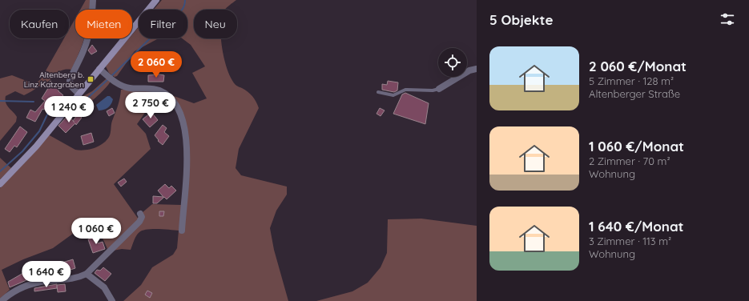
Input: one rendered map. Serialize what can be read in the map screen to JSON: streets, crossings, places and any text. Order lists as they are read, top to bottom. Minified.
{"places":{"transit":["Altenberg b. Linz Katzgraben"]},"page":{"heading":"5 Objekte","chip":["Kaufen","Mieten","Filter","Neu"],"list":[{"name":"2 060 €/Monat","note":"5 Zimmer · 128 m² · Altenberger Straße"},{"name":"1 060 €/Monat","note":"2 Zimmer · 70 m² · Wohnung"},{"name":"1 640 €/Monat","note":"3 Zimmer · 113 m² · Wohnung"}],"price":["2 060 €","2 750 €","1 240 €","1 060 €","1 640 €"]}}
